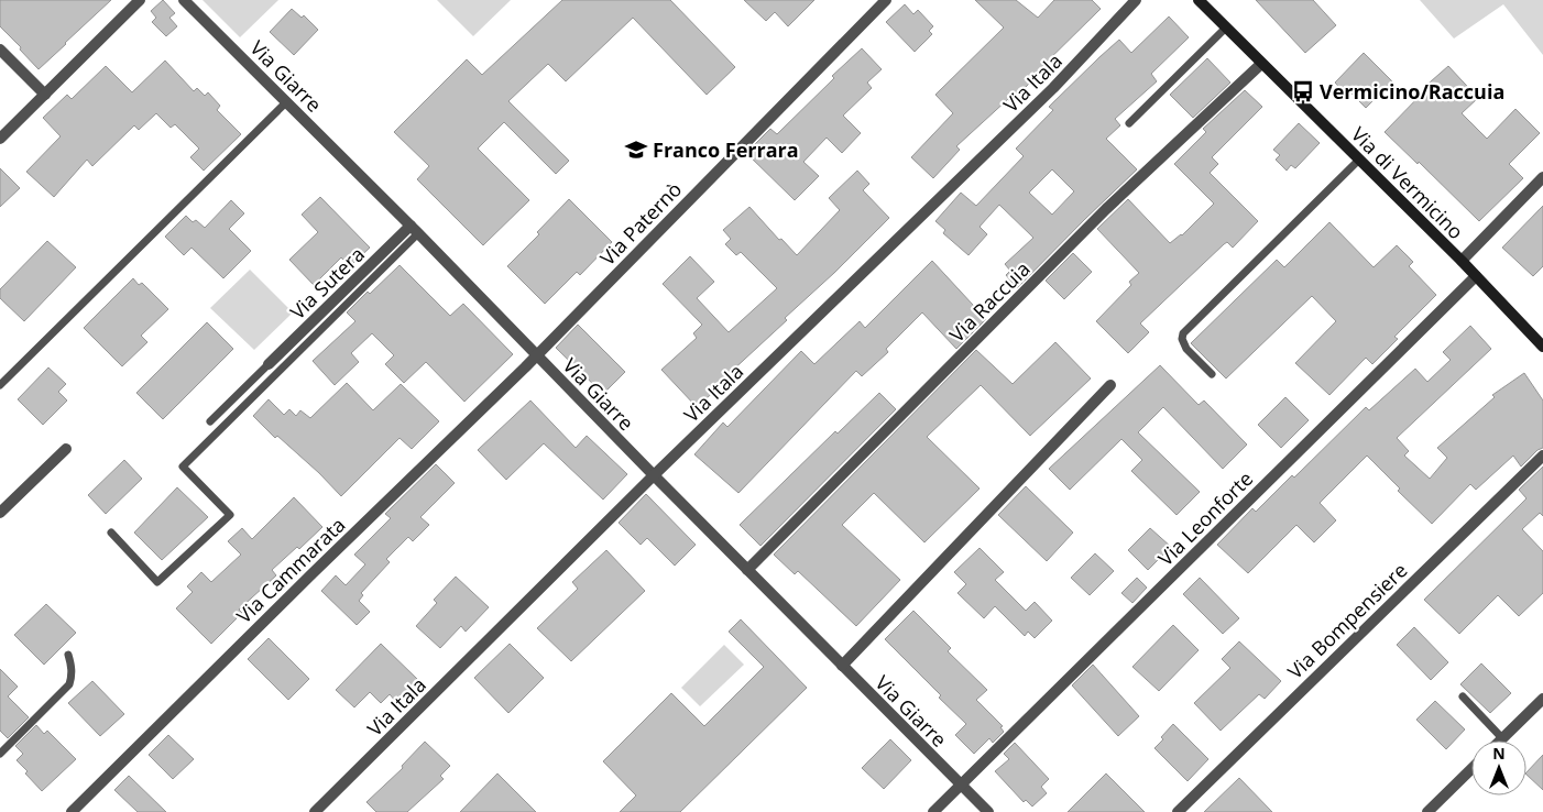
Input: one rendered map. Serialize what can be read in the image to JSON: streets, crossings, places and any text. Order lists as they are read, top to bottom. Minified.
{"streets":{"main road":["Via di Vermicino"],"street":["Via Giarre","Via Itala","Via Paternò","Via Sutera","Via Raccuia","Via Leonforte","Via Cammarata","Via Bompensiere"]},"crossings":[["Via Giarre","Via Itala"],["Via Giarre","Via Paternò"],["Via Giarre","Via Sutera"],["Via Giarre","Via Raccuia"],["Via Giarre","Via Leonforte"],["Via Giarre","Via Cammarata"],["Via di Vermicino","Via Raccuia"],["Via di Vermicino","Via Leonforte"],["Via Paternò","Via Cammarata"]],"places":{"bus stop":["Vermicino/Raccuia"],"school or university":["Franco Ferrara"]},"north":"top"}
